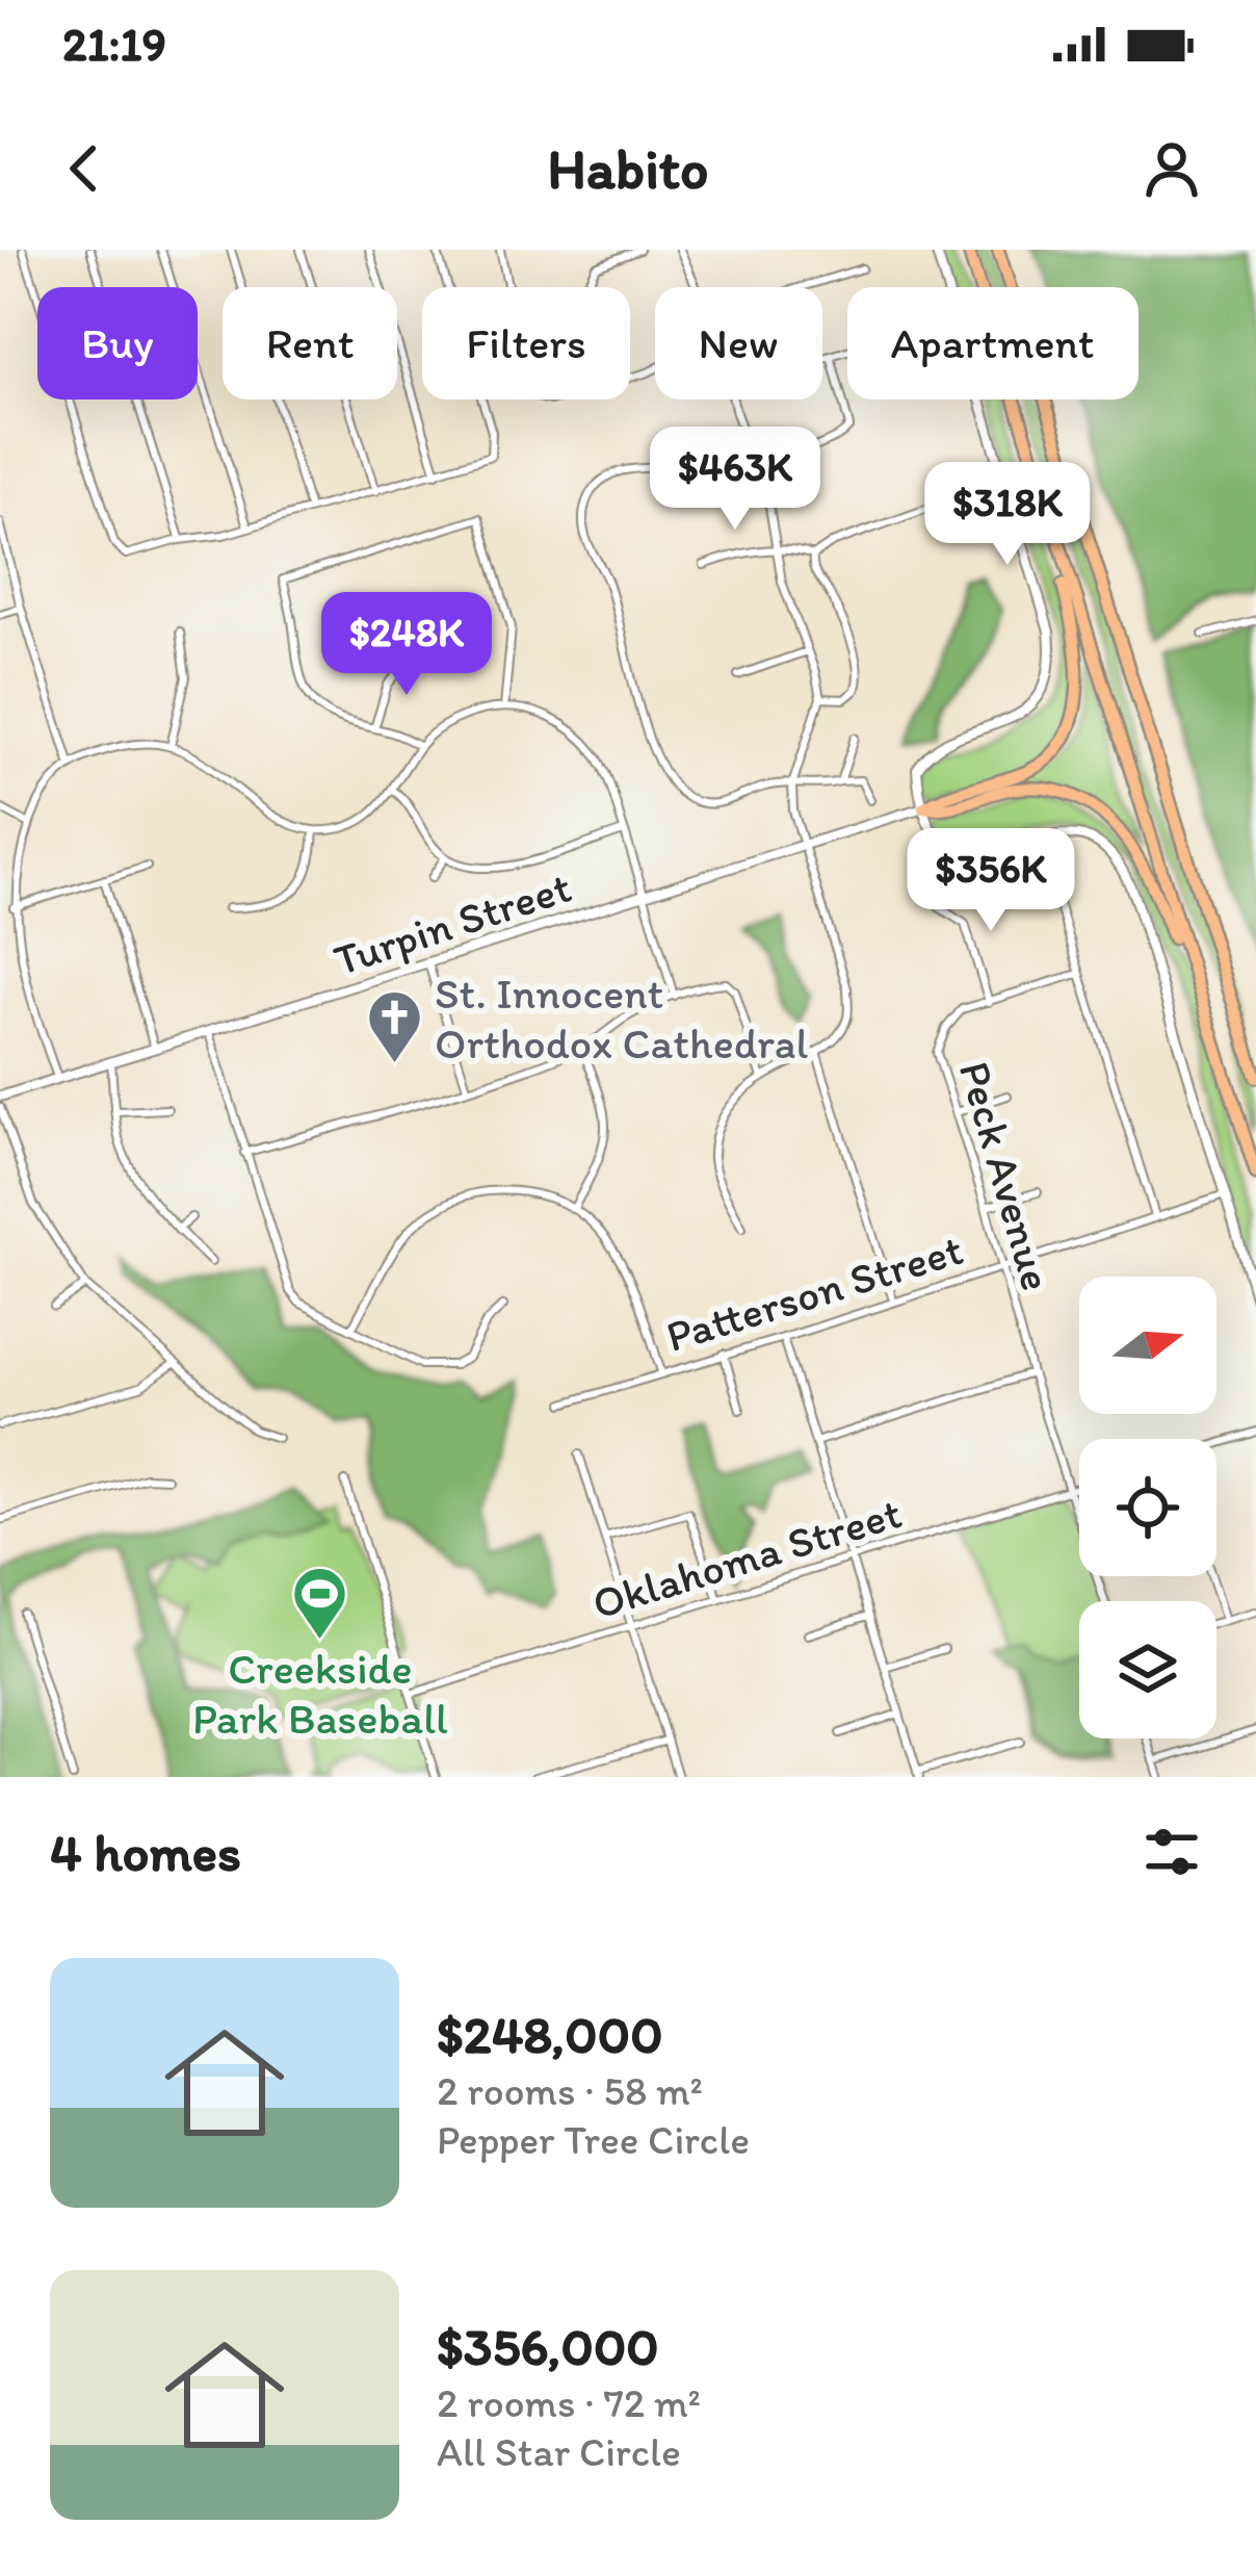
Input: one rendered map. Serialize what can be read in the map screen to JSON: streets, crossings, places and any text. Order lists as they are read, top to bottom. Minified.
{"streets":{"street":["Turpin Street","Peck Avenue","Patterson Street","Oklahoma Street"]},"crossings":[["Peck Avenue","Patterson Street"],["Peck Avenue","Oklahoma Street"]],"places":{"church":["St. Innocent Orthodox Cathedral"],"sports":["Creekside Park Baseball"]},"north":"right","page":{"status":"21:19","header":"Habito","chip":["Buy","Rent","Filters","New","Apartment"],"price":["$463K","$318K","$248K","$356K"],"heading":"4 homes","list":[{"name":"$248,000","note":"2 rooms · 58 m² · Pepper Tree Circle"},{"name":"$356,000","note":"2 rooms · 72 m² · All Star Circle"}]}}
